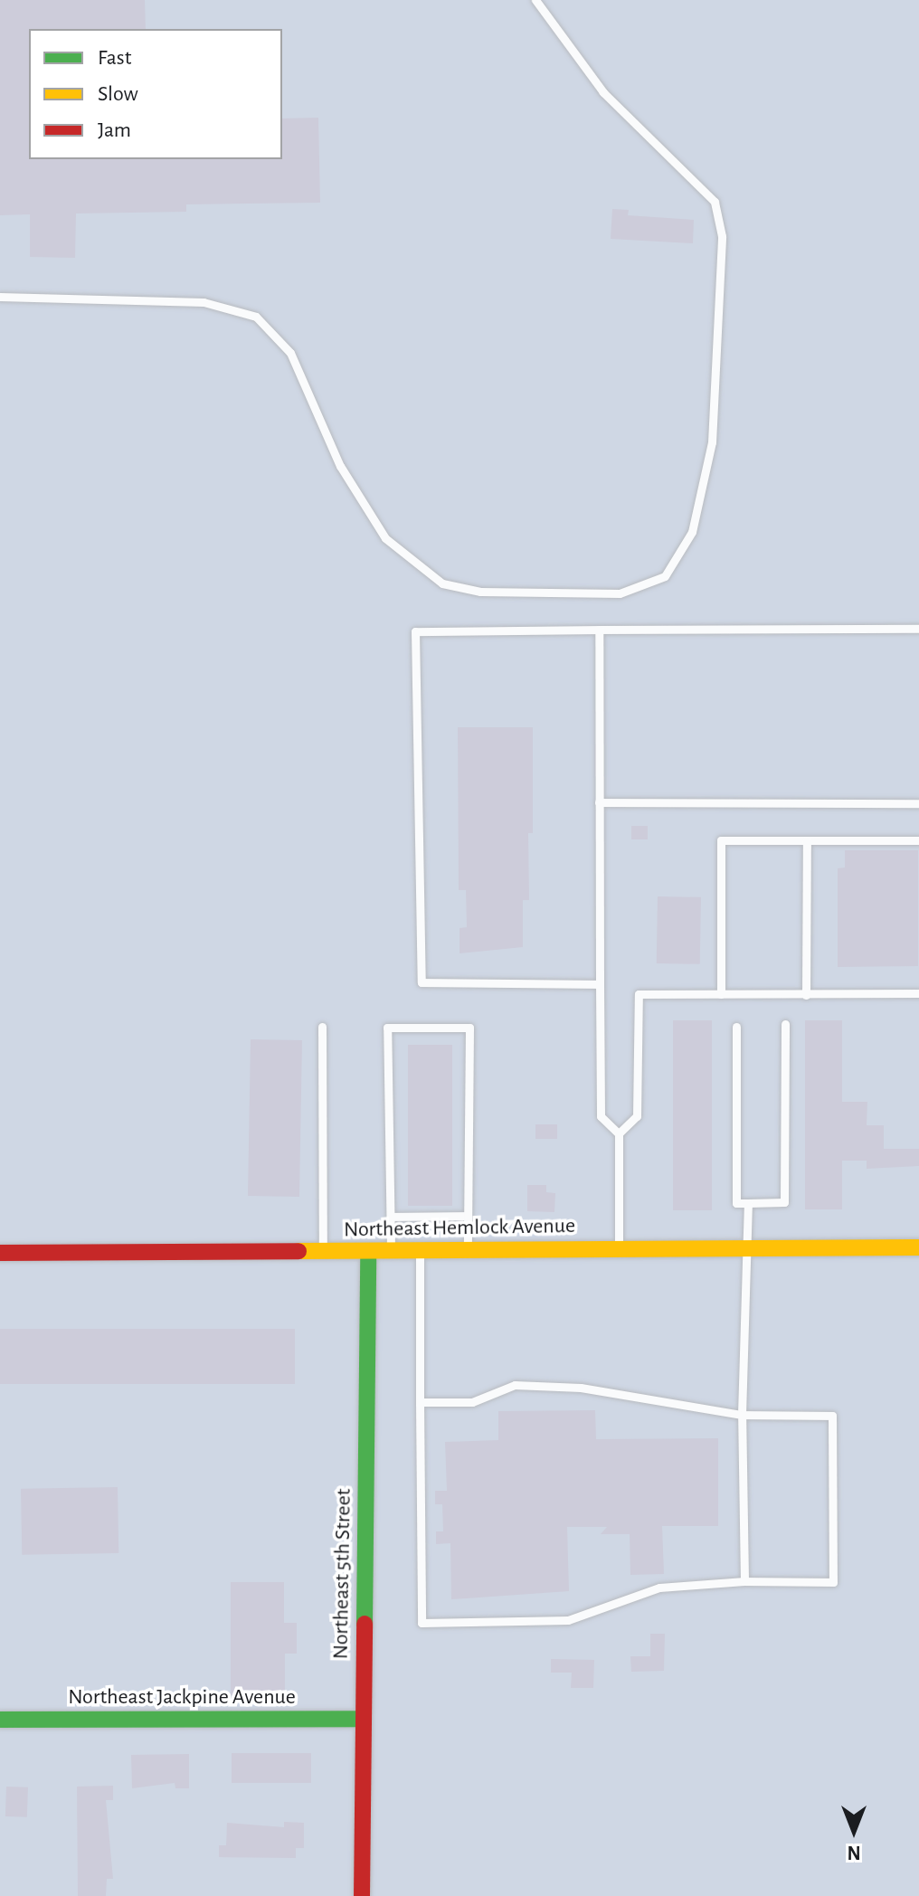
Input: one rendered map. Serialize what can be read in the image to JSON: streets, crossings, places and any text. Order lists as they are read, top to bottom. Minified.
{"streets":{"street":["Northeast Hemlock Avenue","Northeast 5th Street","Northeast Jackpine Avenue"]},"crossings":[["Northeast Hemlock Avenue","Northeast 5th Street"],["Northeast 5th Street","Northeast Jackpine Avenue"]],"legend":["Fast","Slow","Jam"],"north":"bottom"}
